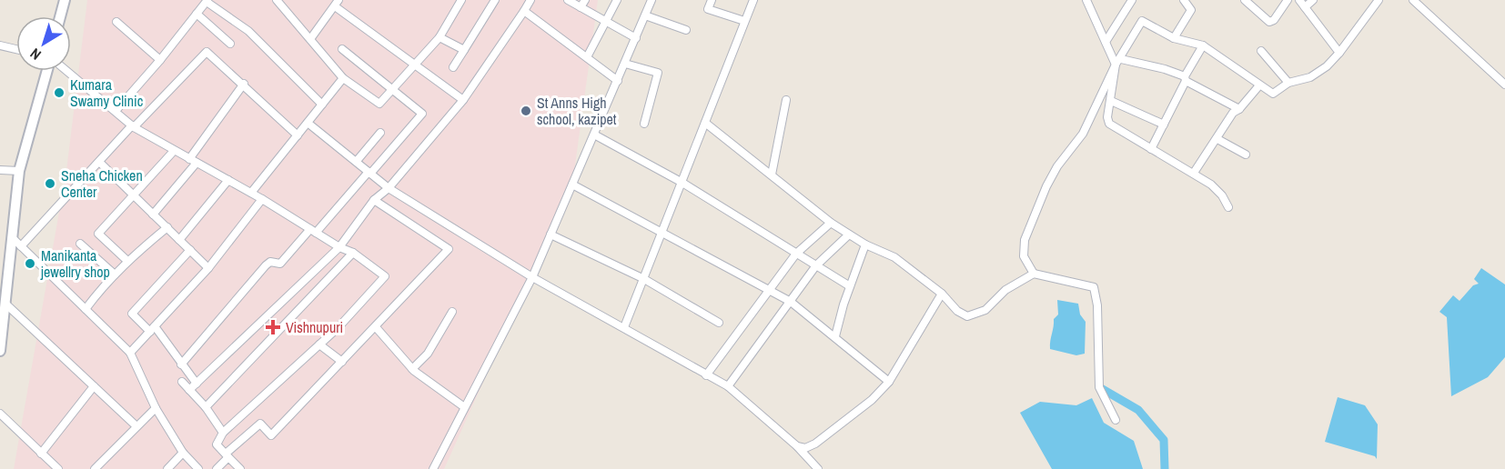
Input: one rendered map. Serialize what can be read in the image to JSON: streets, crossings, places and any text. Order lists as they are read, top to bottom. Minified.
{"places":{"other":["Kumara Swamy Clinic","St Anns High school, kazipet","Sneha Chicken Center","Manikanta jewellry shop"],"health":["Vishnupuri"]},"north":"bottom left"}
